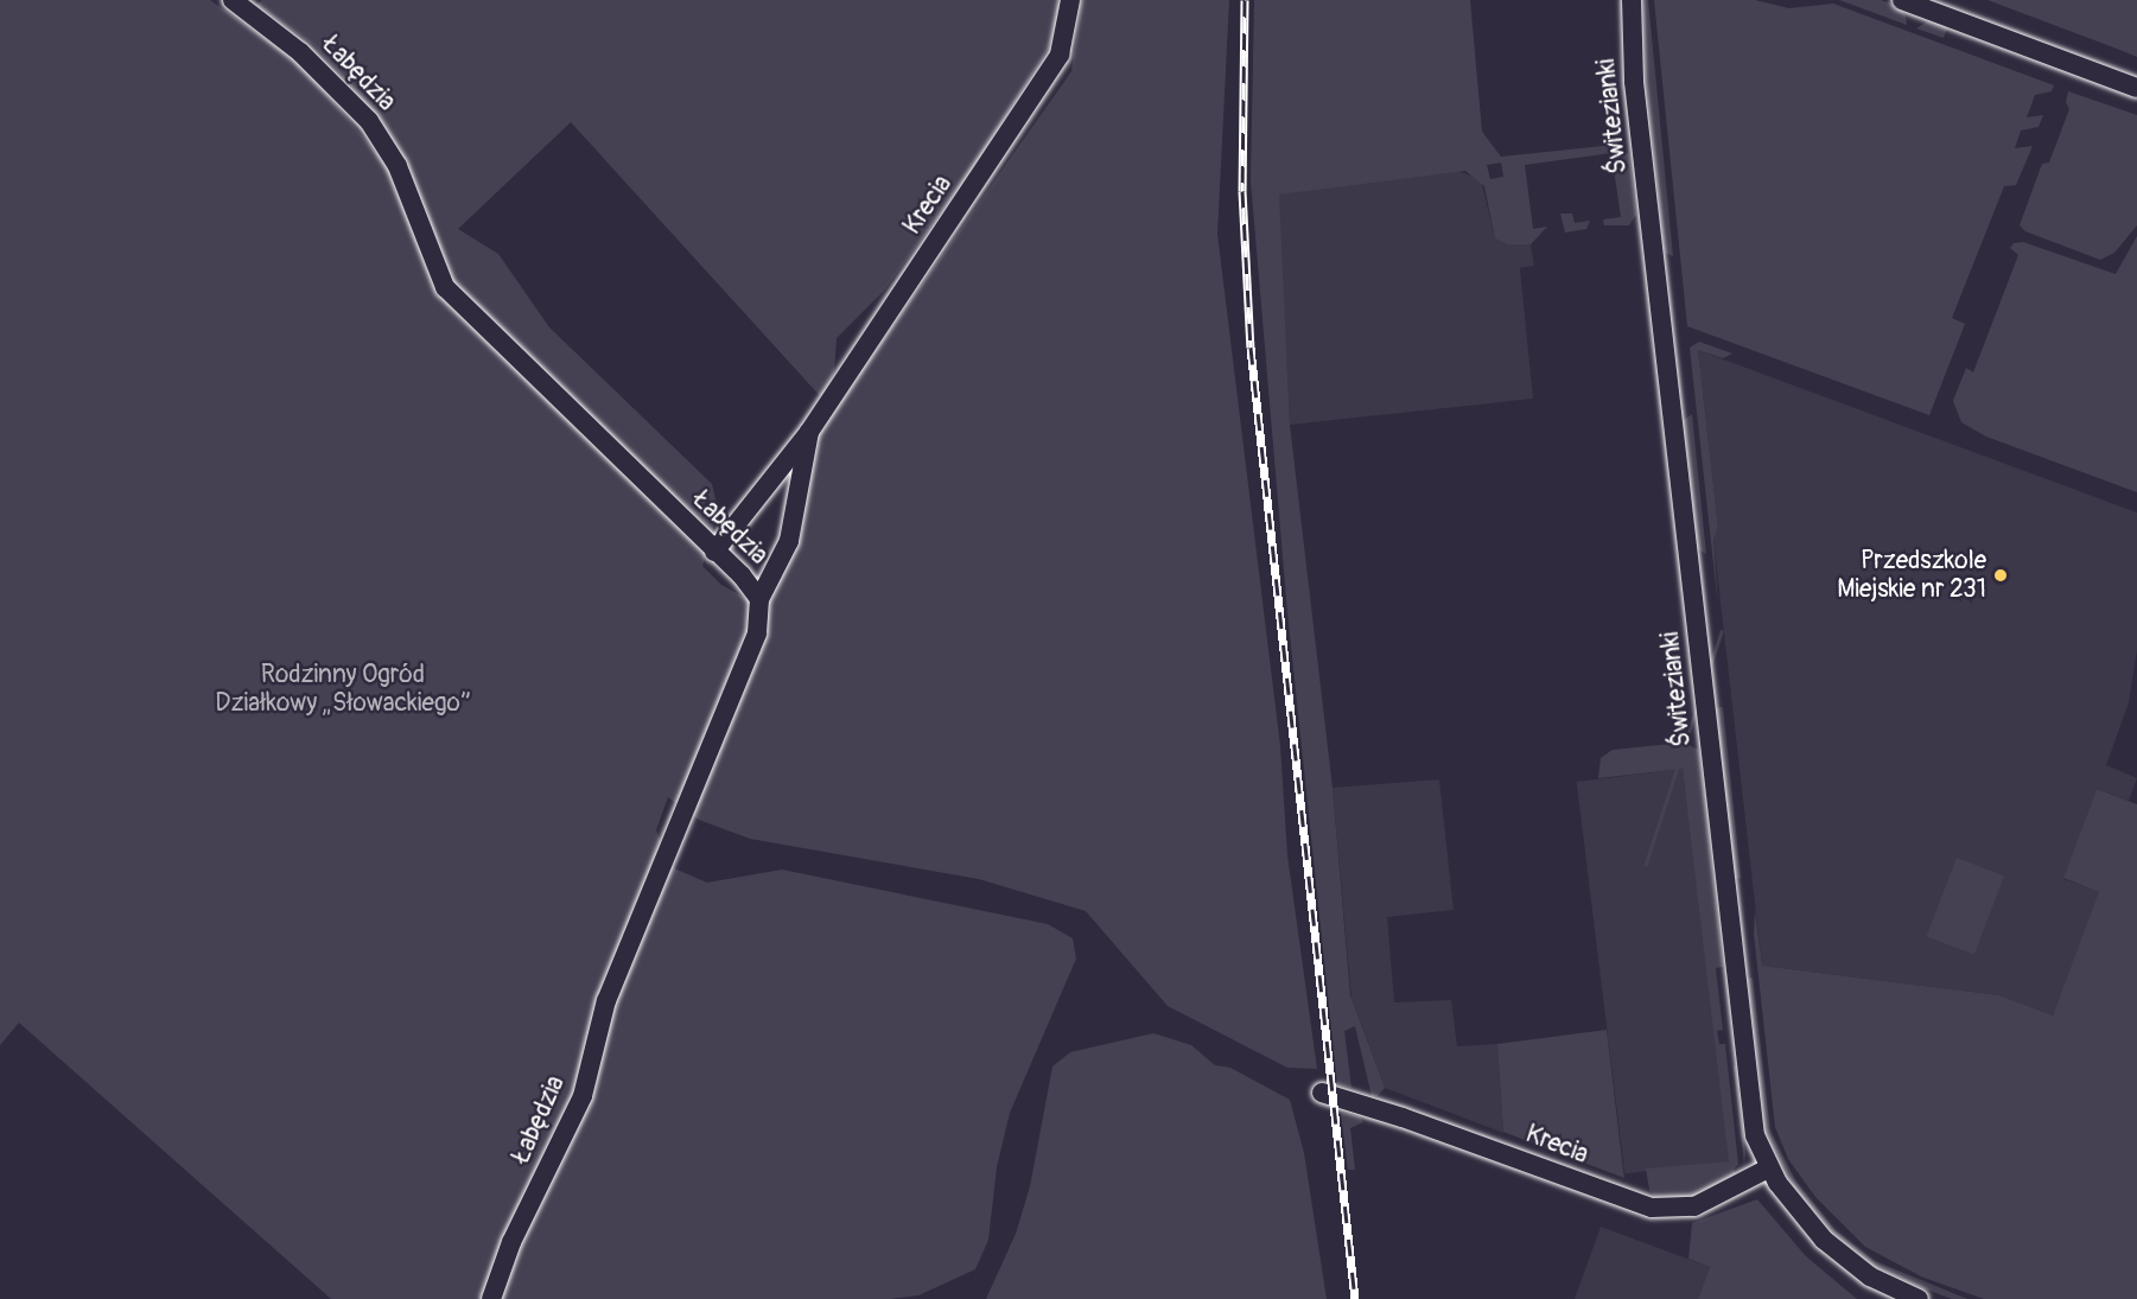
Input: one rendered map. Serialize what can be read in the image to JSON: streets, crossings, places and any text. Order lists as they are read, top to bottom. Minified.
{"streets":{"street":["Łabędzia","Świtezianki","Krecia"]},"crossings":[["Łabędzia","Krecia"],["Świtezianki","Krecia"]],"parks":["Rodzinny Ogród Działkowy „Słowackiego”"],"places":["Przedszkole Miejskie nr 231"]}
